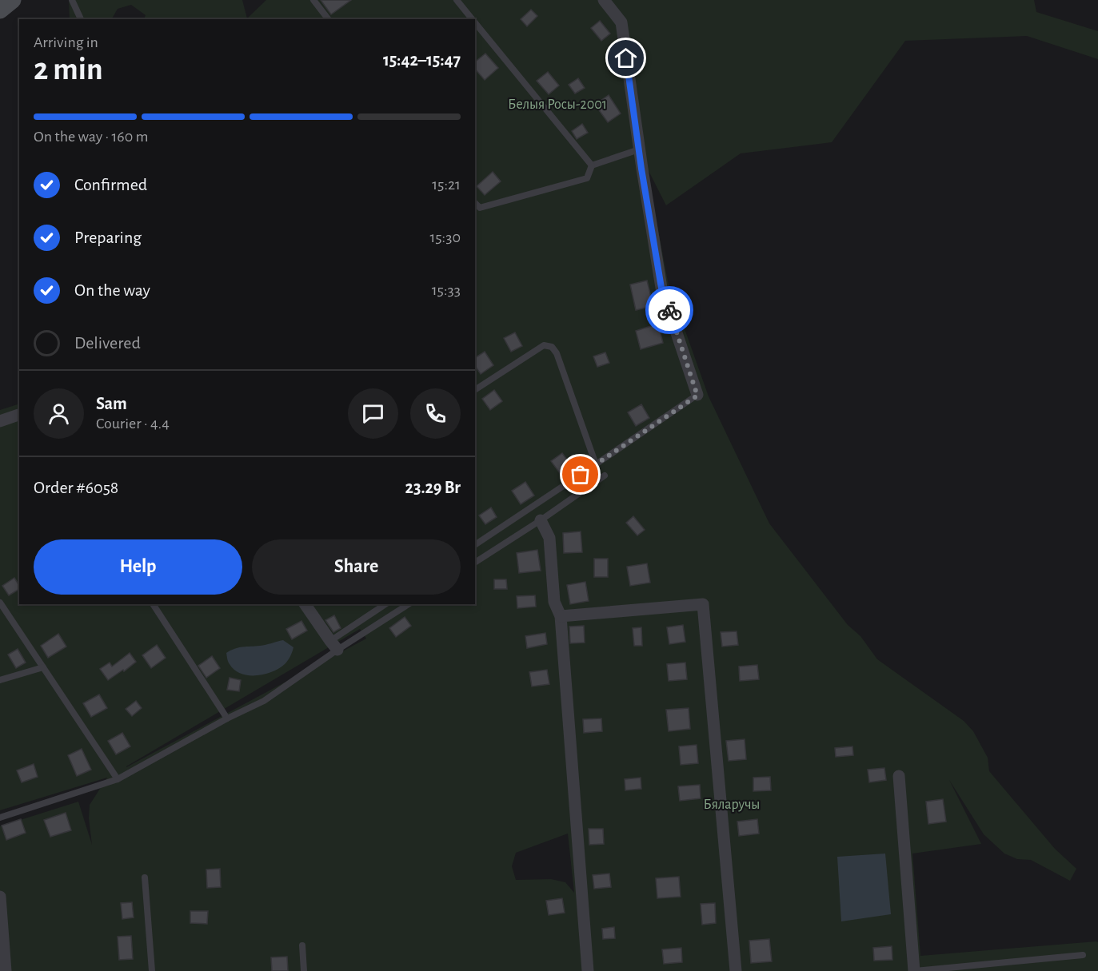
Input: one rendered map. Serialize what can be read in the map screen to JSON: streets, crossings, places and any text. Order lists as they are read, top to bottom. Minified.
{"parks":["Белыя Росы-2001","Бяларучы"],"page":{"heading":["2 min","Arriving in","15:42–15:47"],"panel":["Sam","Courier · 4.4","Order #6058","23.29 Br"],"bar":"On the way · 160 m","list":[["Confirmed","15:21"],["Preparing","15:30"],["On the way","15:33"],"Delivered"],"buttons":["Help","Share"]}}
